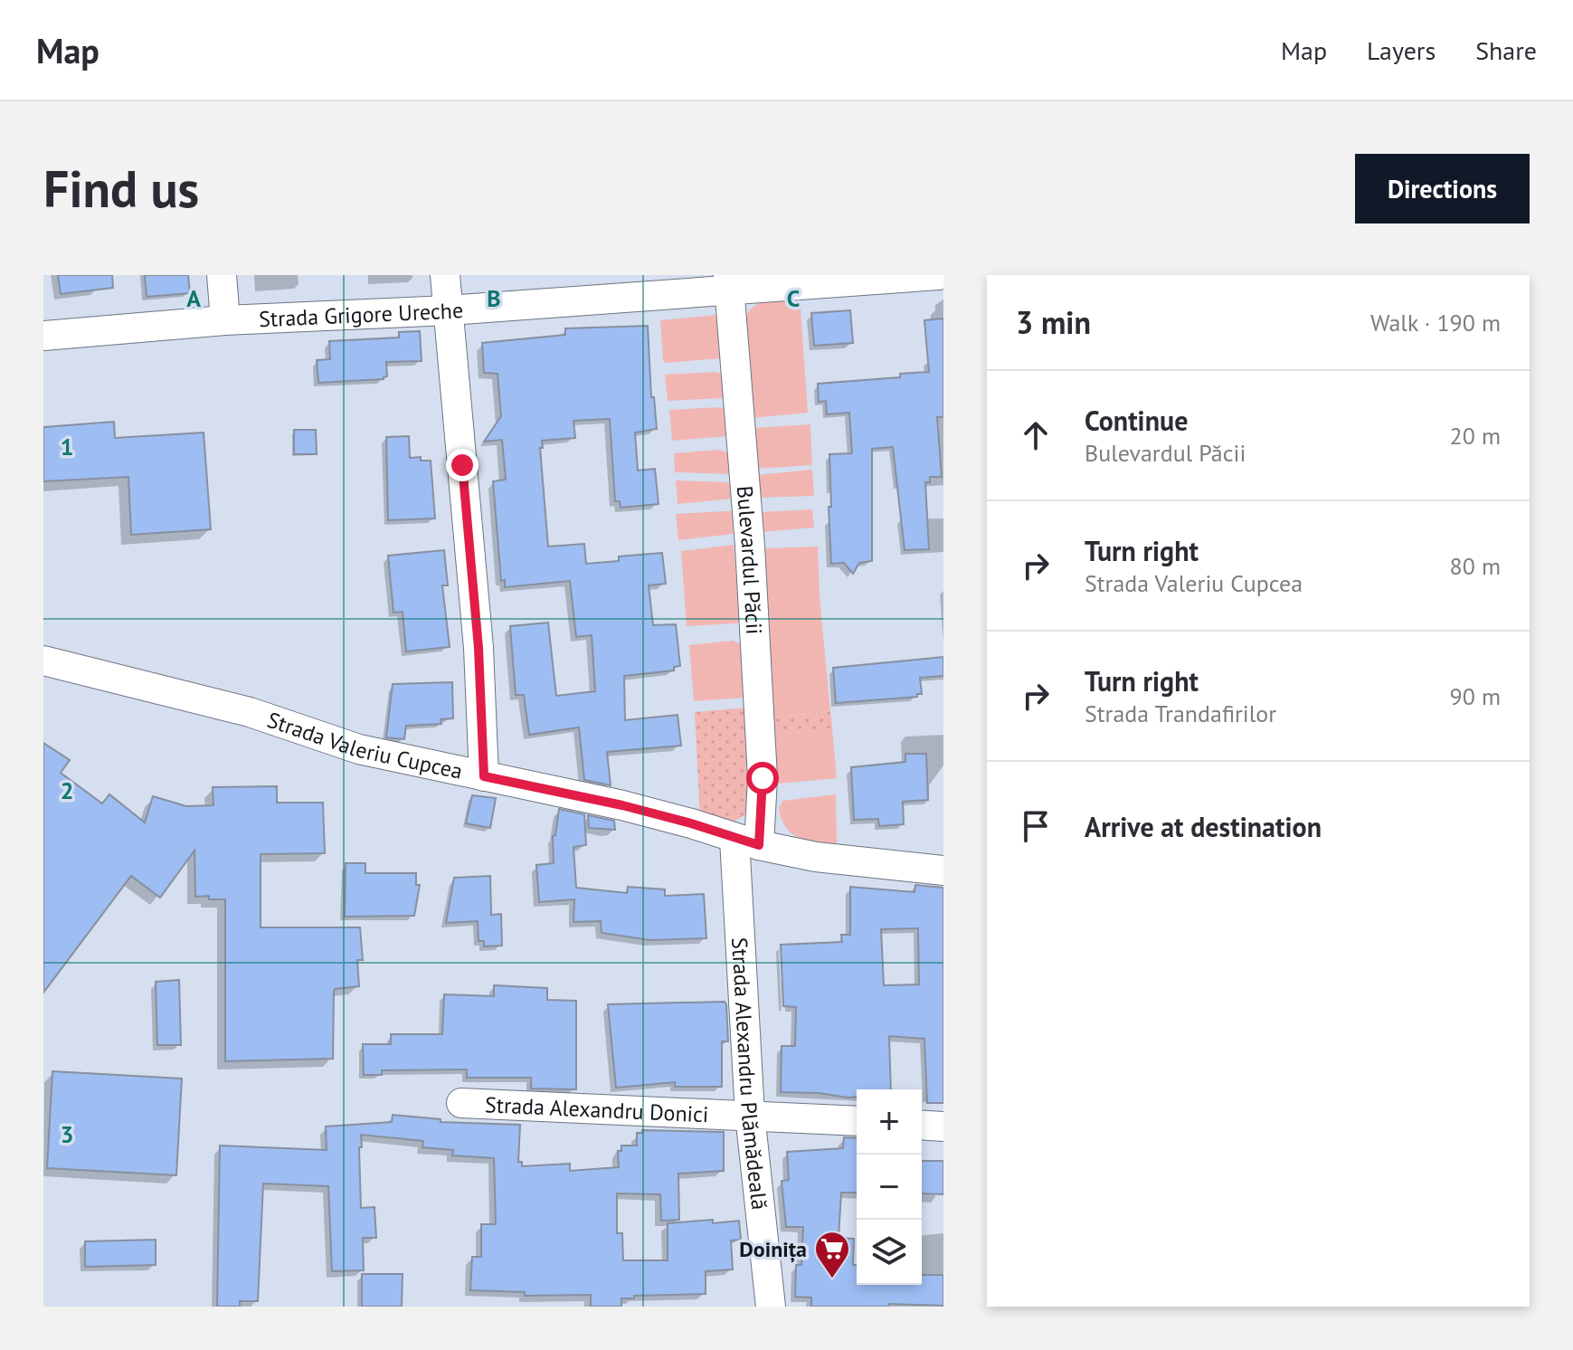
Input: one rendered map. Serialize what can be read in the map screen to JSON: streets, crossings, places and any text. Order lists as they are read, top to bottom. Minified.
{"streets":{"street":["Strada Grigore Ureche","Bulevardul Păcii","Strada Valeriu Cupcea","Strada Alexandru Plămădeală","Strada Alexandru Donici"]},"crossings":[["Strada Grigore Ureche","Bulevardul Păcii"],["Bulevardul Păcii","Strada Valeriu Cupcea"],["Bulevardul Păcii","Strada Alexandru Plămădeală"],["Strada Valeriu Cupcea","Strada Alexandru Plămădeală"],["Strada Alexandru Plămădeală","Strada Alexandru Donici"]],"places":{"supermarket":["Doinița"]},"page":{"header":"Map","nav":["Map","Layers","Share"],"buttons":"Directions","title":"Find us","heading":["3 min","Walk · 190 m"],"list":[["Continue","Bulevardul Păcii","20 m"],["Turn right","Strada Valeriu Cupcea","80 m"],["Turn right","Strada Trandafirilor","90 m"],"Arrive at destination"],"map_buttons":["+","−"]},"grid":{"columns":["A","B","C"],"rows":["1","2","3"]}}
